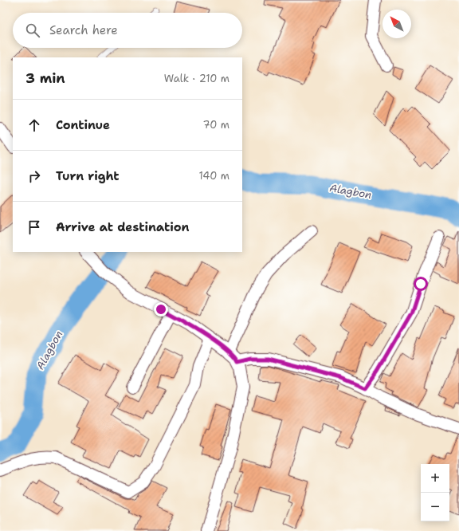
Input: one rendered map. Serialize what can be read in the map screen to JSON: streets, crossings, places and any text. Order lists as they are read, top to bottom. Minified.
{"water":["Alagbon"],"north":"top left","page":{"search":"Search here","heading":["3 min","Walk · 210 m"],"list":[["Continue","70 m"],["Turn right","140 m"],"Arrive at destination"],"map_buttons":["+","−"]}}
